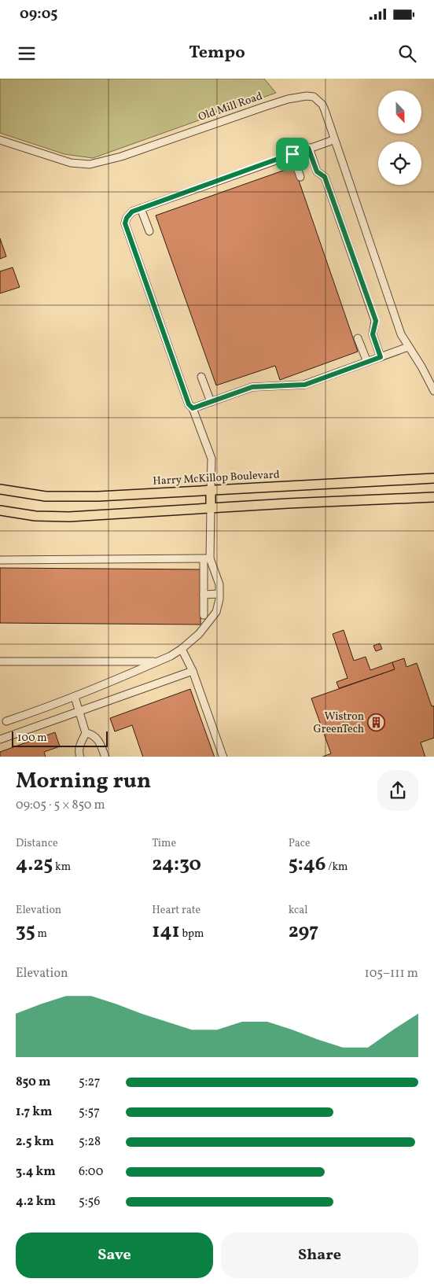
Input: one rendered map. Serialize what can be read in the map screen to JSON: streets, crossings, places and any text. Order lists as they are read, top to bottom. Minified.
{"streets":{"main road":["Harry McKillop Boulevard"],"street":["Old Mill Road"]},"places":{"building":["Wistron GreenTech"]},"scale_bar":"100 m","north":"bottom","page":{"status":"09:05","header":"Tempo","scale":"100 m","heading":["Morning run","09:05 · 5 × 850 m"],"stats":[["Distance","4.25 km"],["Time","24:30"],["Pace","5:46 /km"],["Elevation","35 m"],["Heart rate","141 bpm"],["kcal","297"]],"chart":["Elevation","105–111 m"],"list":[{"name":"850 m","note":"5:27"},{"name":"1.7 km","note":"5:57"},{"name":"2.5 km","note":"5:28"},{"name":"3.4 km","note":"6:00"},{"name":"4.2 km","note":"5:56"}],"buttons":["Save","Share"]}}
